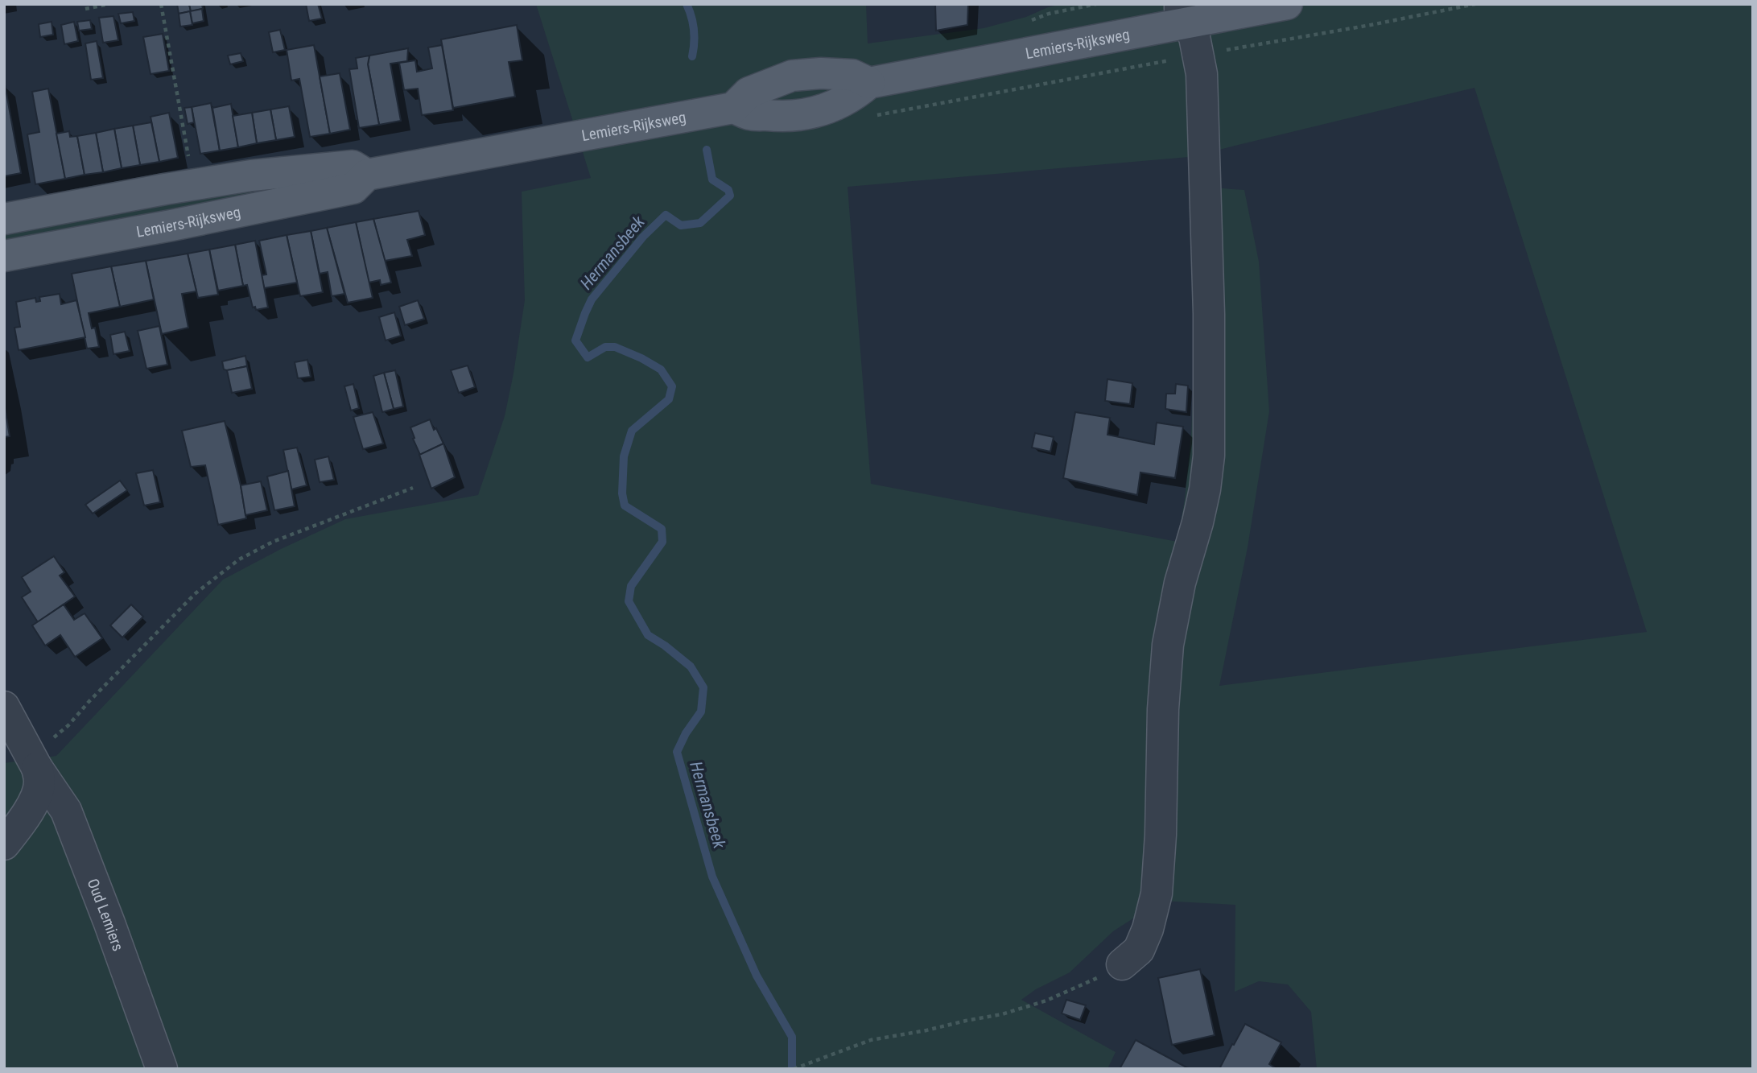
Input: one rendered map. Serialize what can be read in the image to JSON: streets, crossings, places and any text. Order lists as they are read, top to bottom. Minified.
{"streets":{"main road":["Lemiers-Rijksweg"],"street":["Oud Lemiers"]},"water":["Hermansbeek"]}
